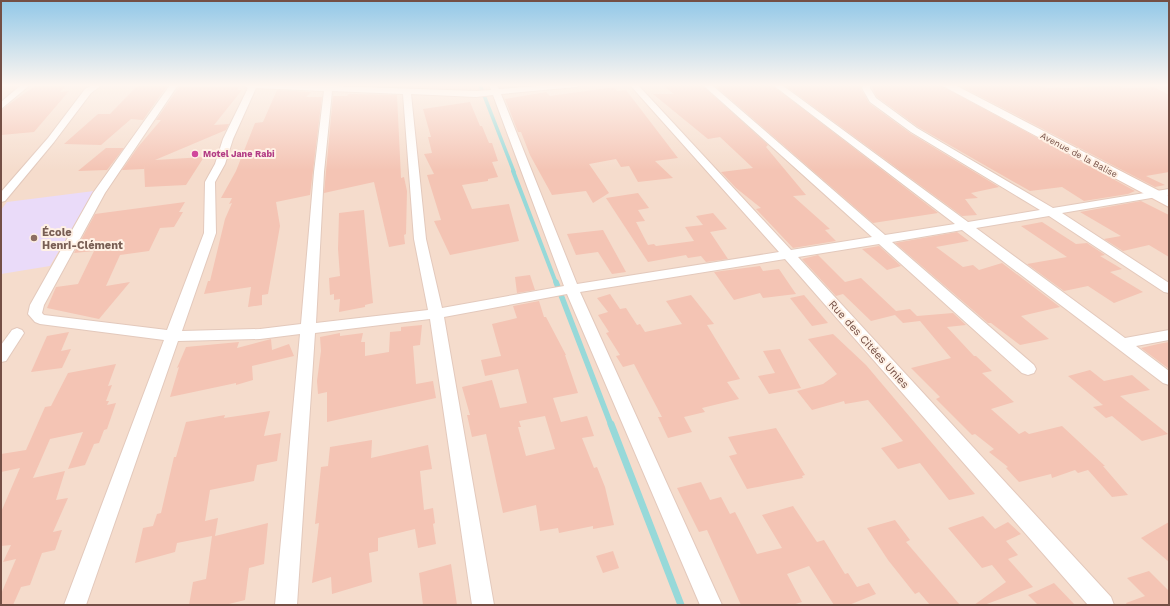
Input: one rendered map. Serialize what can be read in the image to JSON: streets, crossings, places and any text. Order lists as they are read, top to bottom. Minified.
{"streets":{"street":["Avenue de la Balise","Rue des Citées Unies"]},"places":["Motel Jane Rabi","École Henri-Clément"]}
